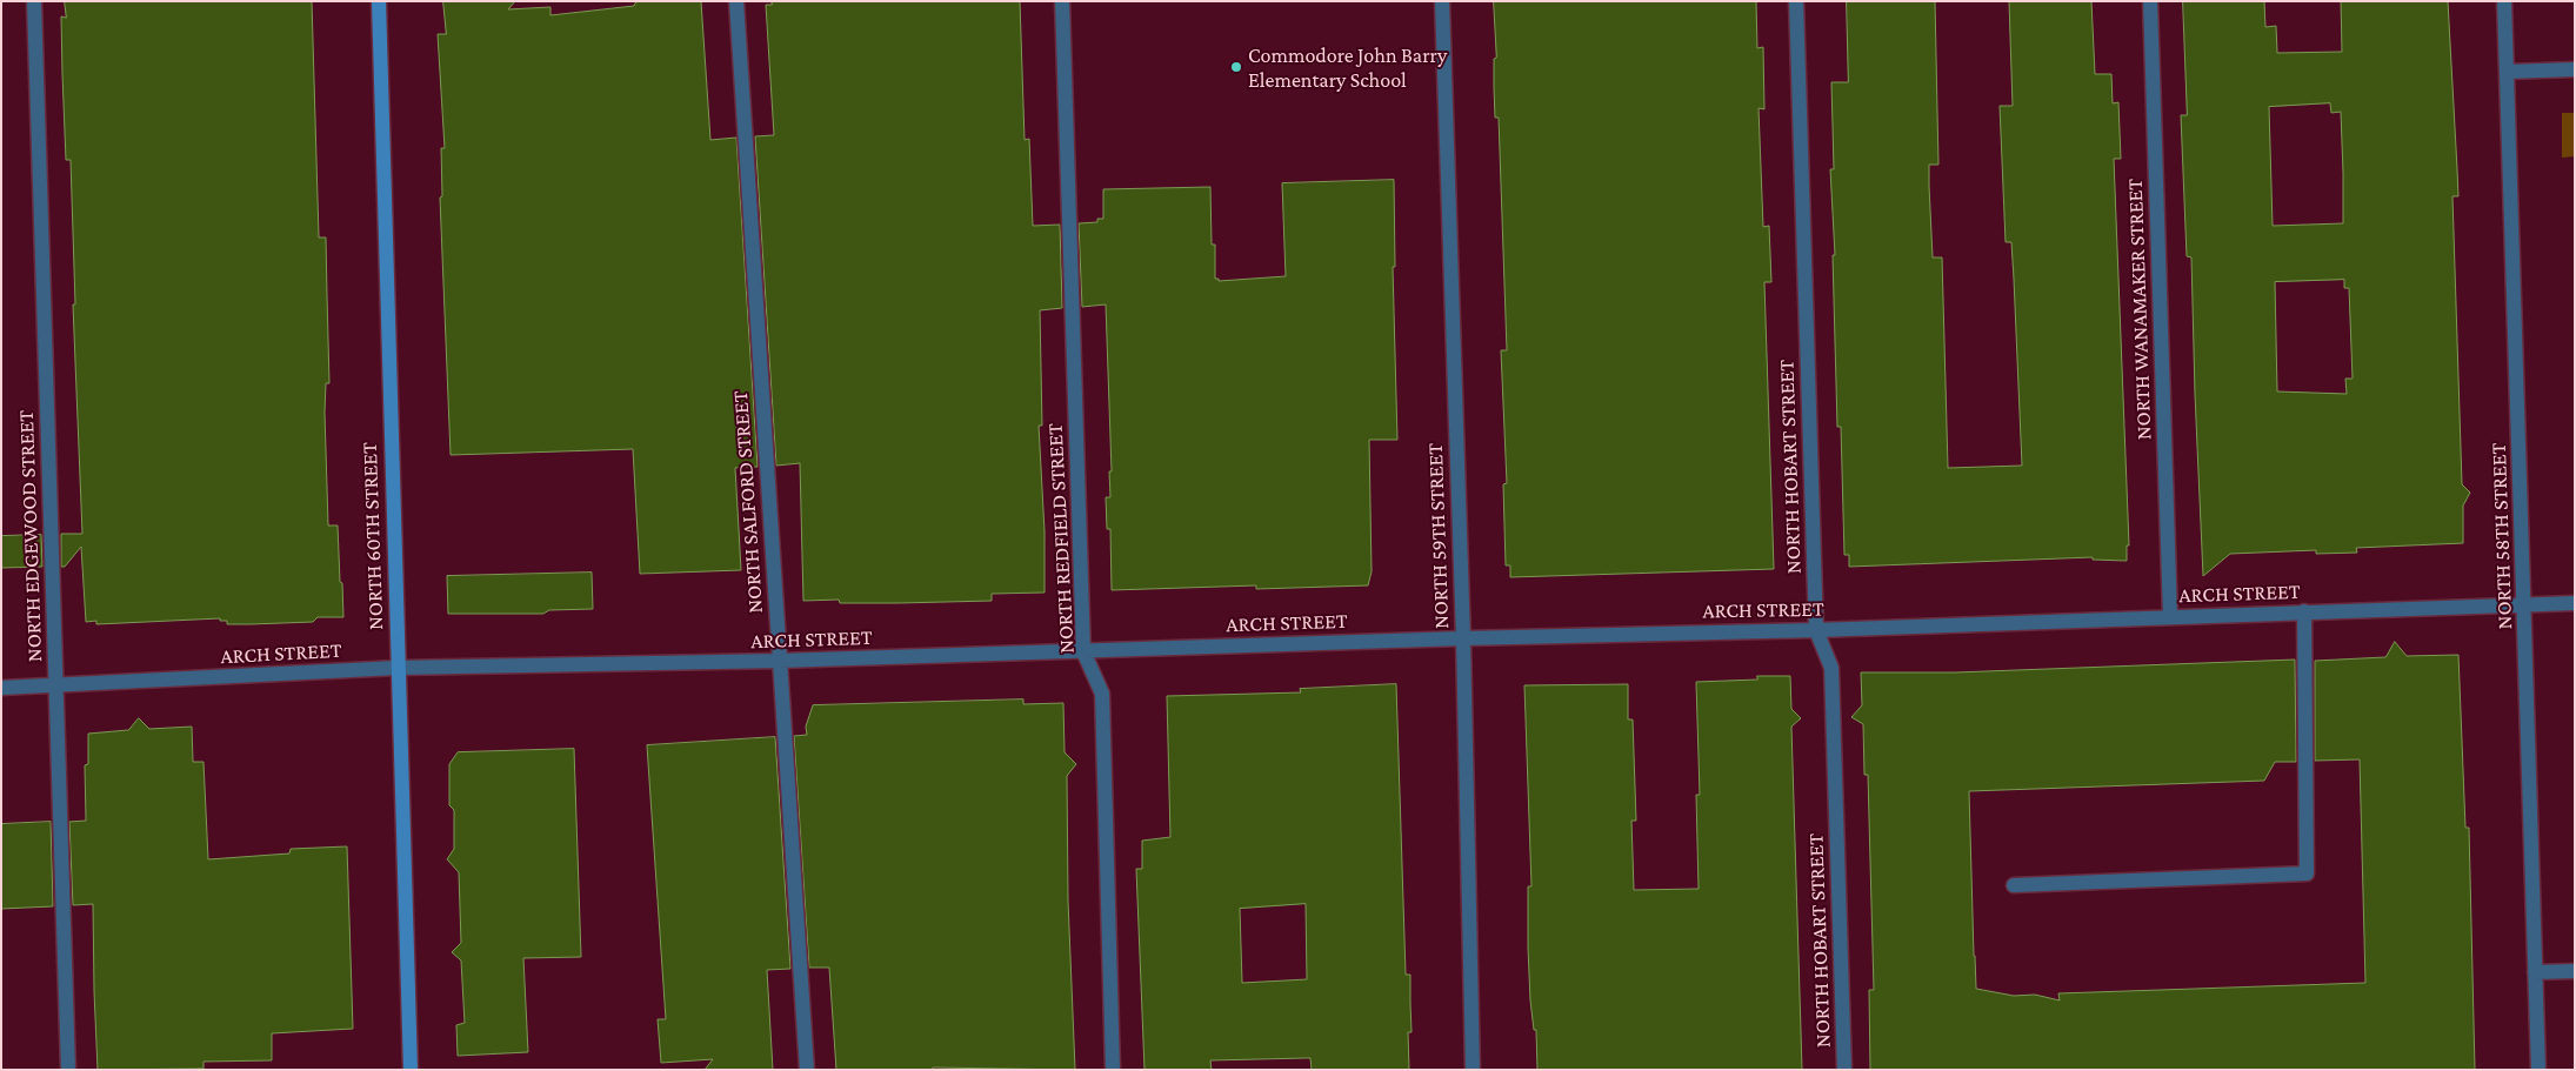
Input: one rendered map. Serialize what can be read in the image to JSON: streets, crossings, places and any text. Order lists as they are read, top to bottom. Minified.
{"streets":{"street":["NORTH WANAMAKER STREET","NORTH HOBART STREET","NORTH SALFORD STREET","NORTH EDGEWOOD STREET","NORTH 60TH STREET","NORTH 59TH STREET","NORTH 58TH STREET","NORTH REDFIELD STREET","ARCH STREET"]},"crossings":[["NORTH WANAMAKER STREET","ARCH STREET"],["NORTH HOBART STREET","ARCH STREET"],["NORTH SALFORD STREET","ARCH STREET"],["NORTH EDGEWOOD STREET","ARCH STREET"],["NORTH 60TH STREET","ARCH STREET"],["NORTH 59TH STREET","ARCH STREET"],["NORTH 58TH STREET","ARCH STREET"],["NORTH REDFIELD STREET","ARCH STREET"]],"places":["Commodore John Barry Elementary School"]}
